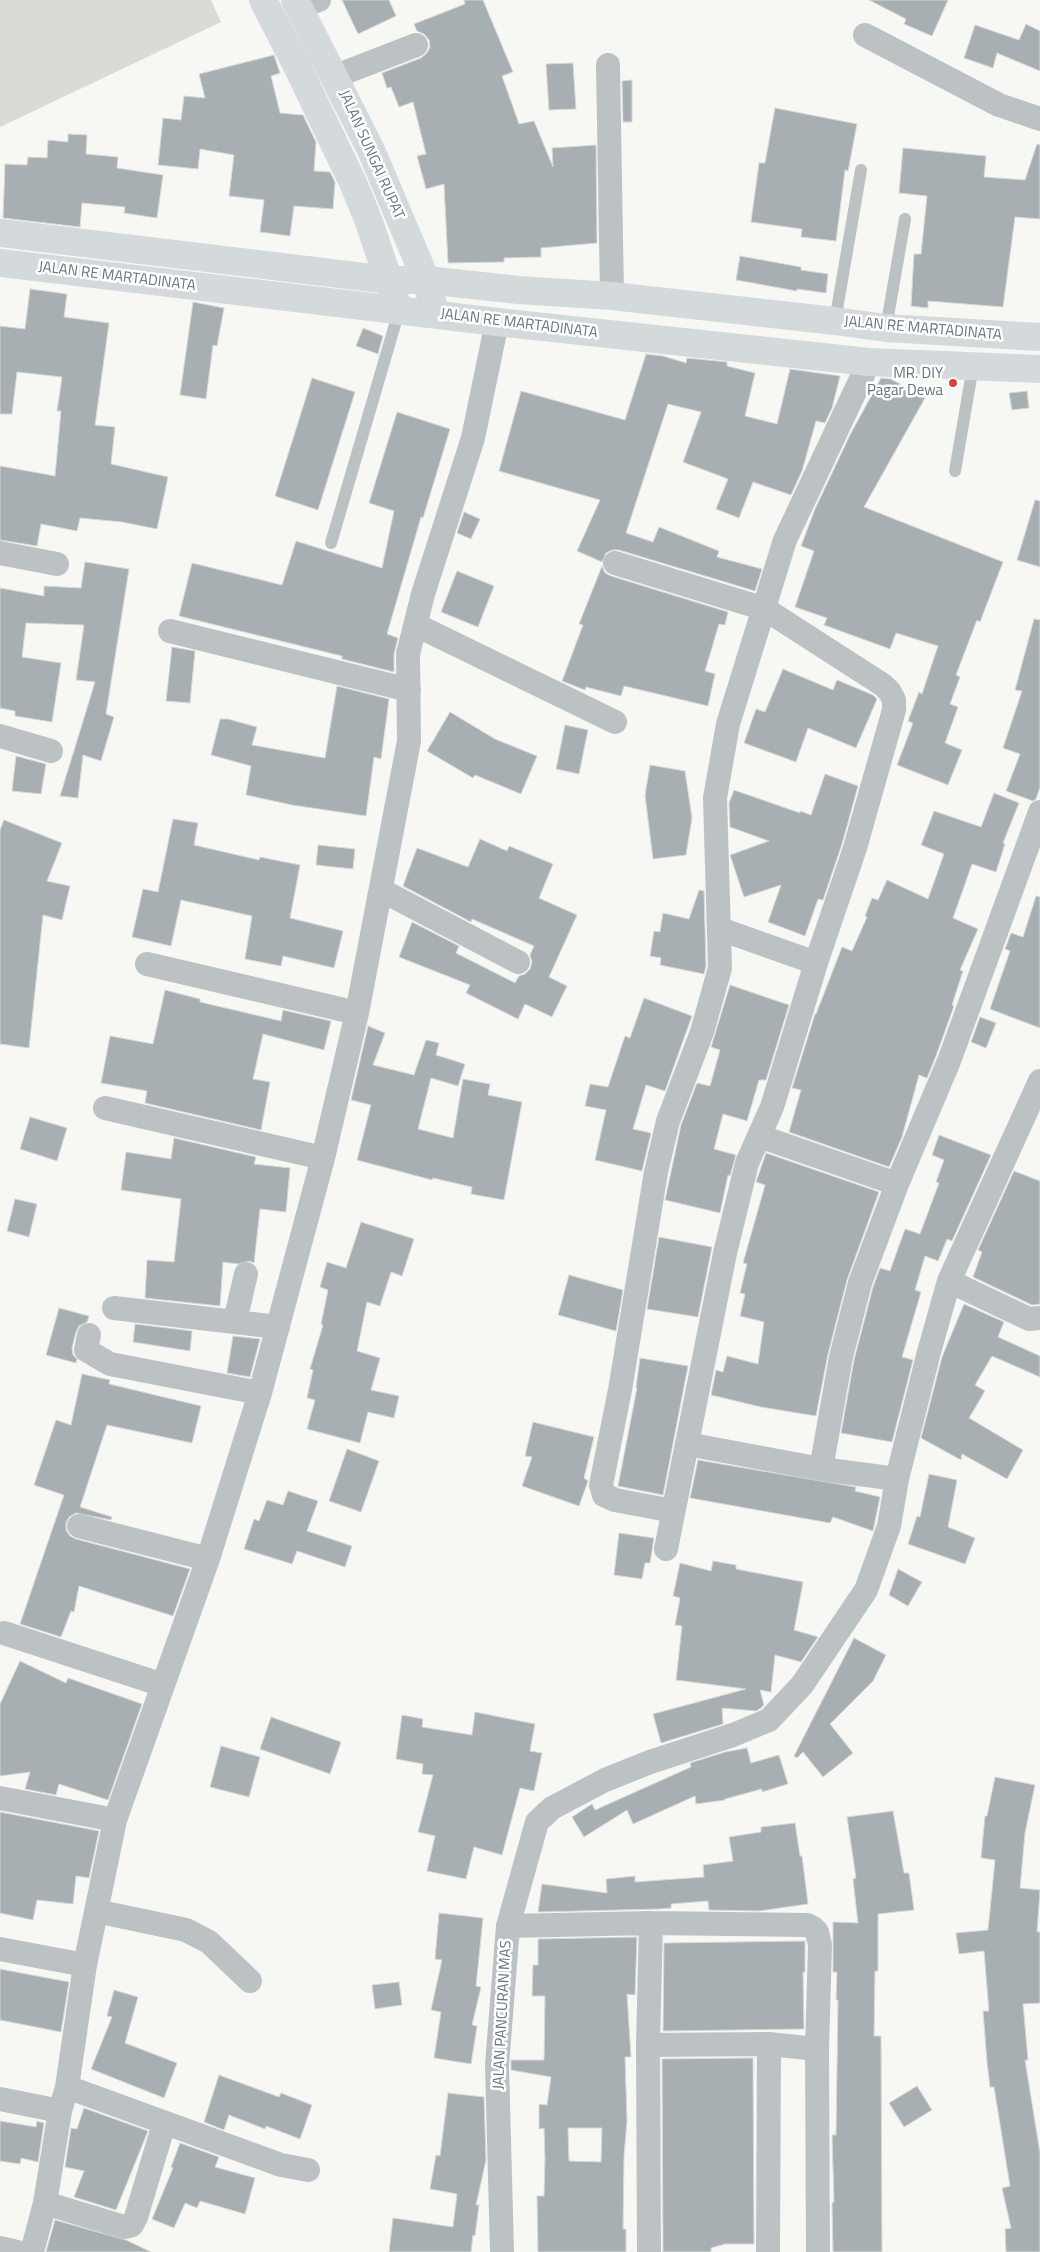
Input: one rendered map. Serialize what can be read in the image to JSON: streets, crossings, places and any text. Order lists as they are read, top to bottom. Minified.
{"streets":{"main road":["JALAN SUNGAI RUPAT","JALAN RE MARTADINATA"],"street":["JALAN PANCURAN MAS"]},"crossings":[["JALAN SUNGAI RUPAT","JALAN RE MARTADINATA"]],"places":["MR. DIY Pagar Dewa"]}
